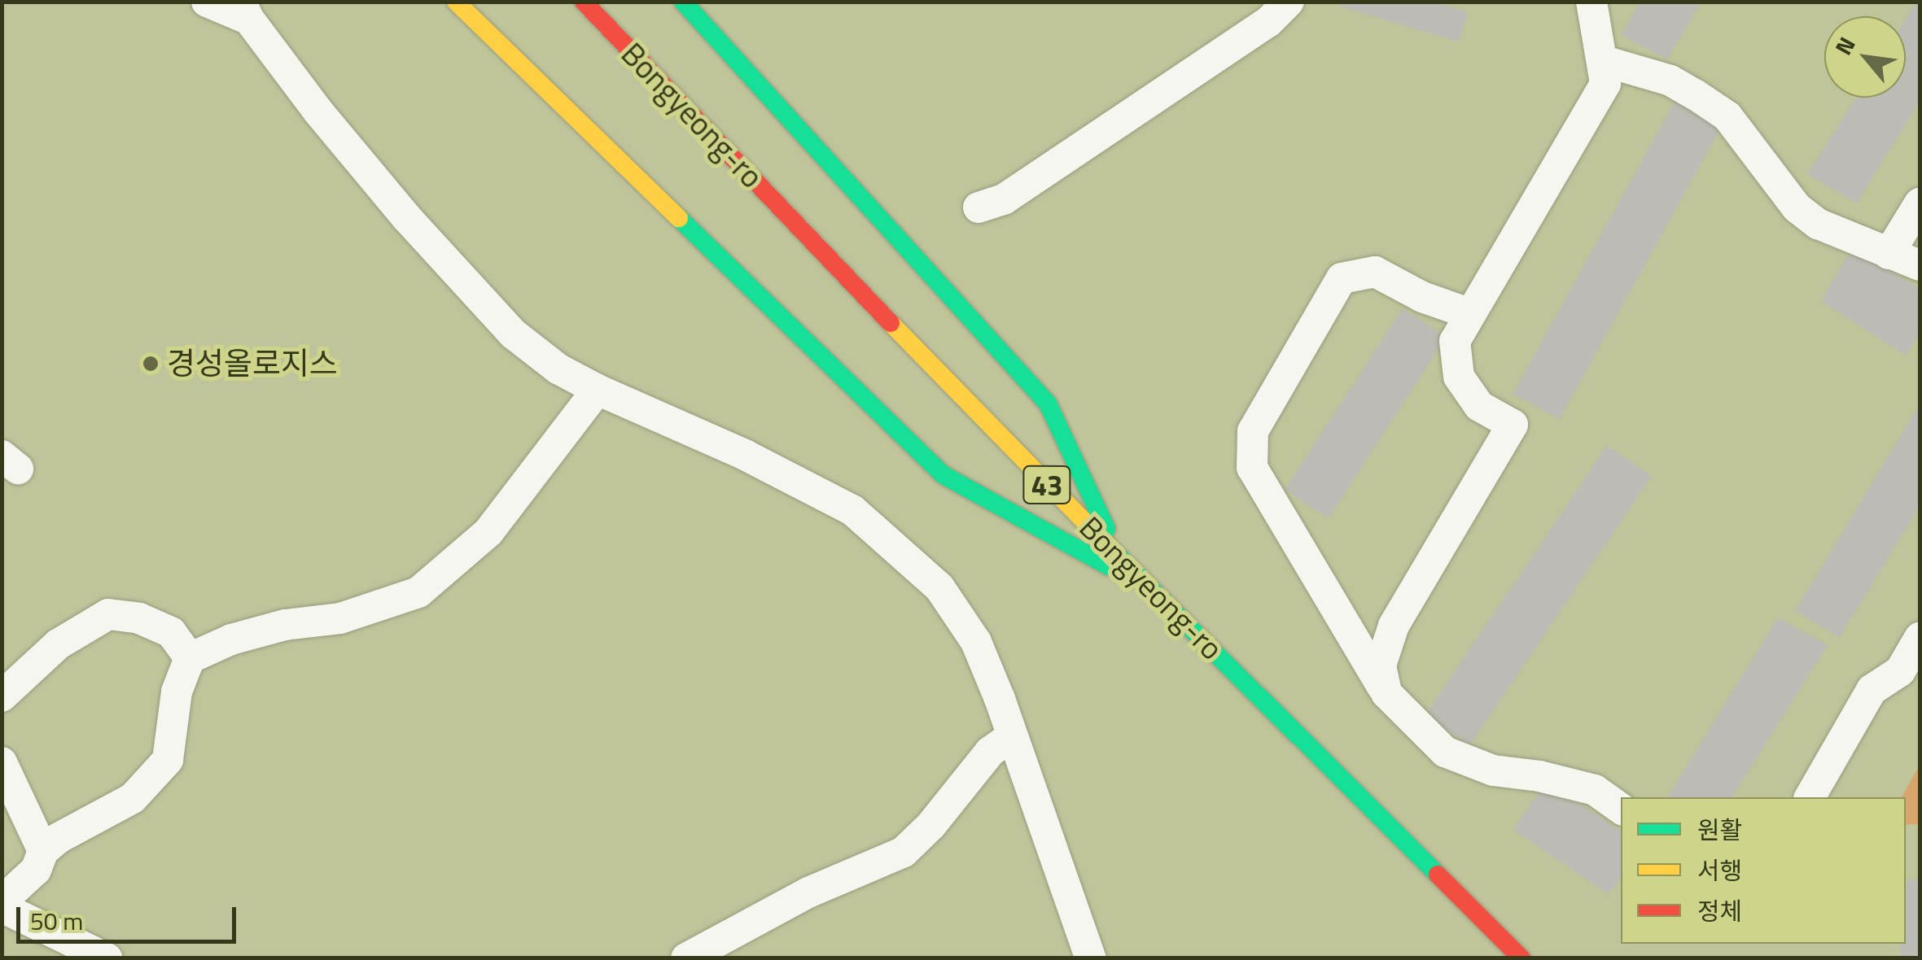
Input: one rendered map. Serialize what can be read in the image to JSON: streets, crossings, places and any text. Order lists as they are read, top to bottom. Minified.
{"streets":{"highway":["Bongyeong-ro","43"]},"places":["경성올로지스"],"legend":["원활","서행","정체"],"scale_bar":"50 m","north":"top left"}
